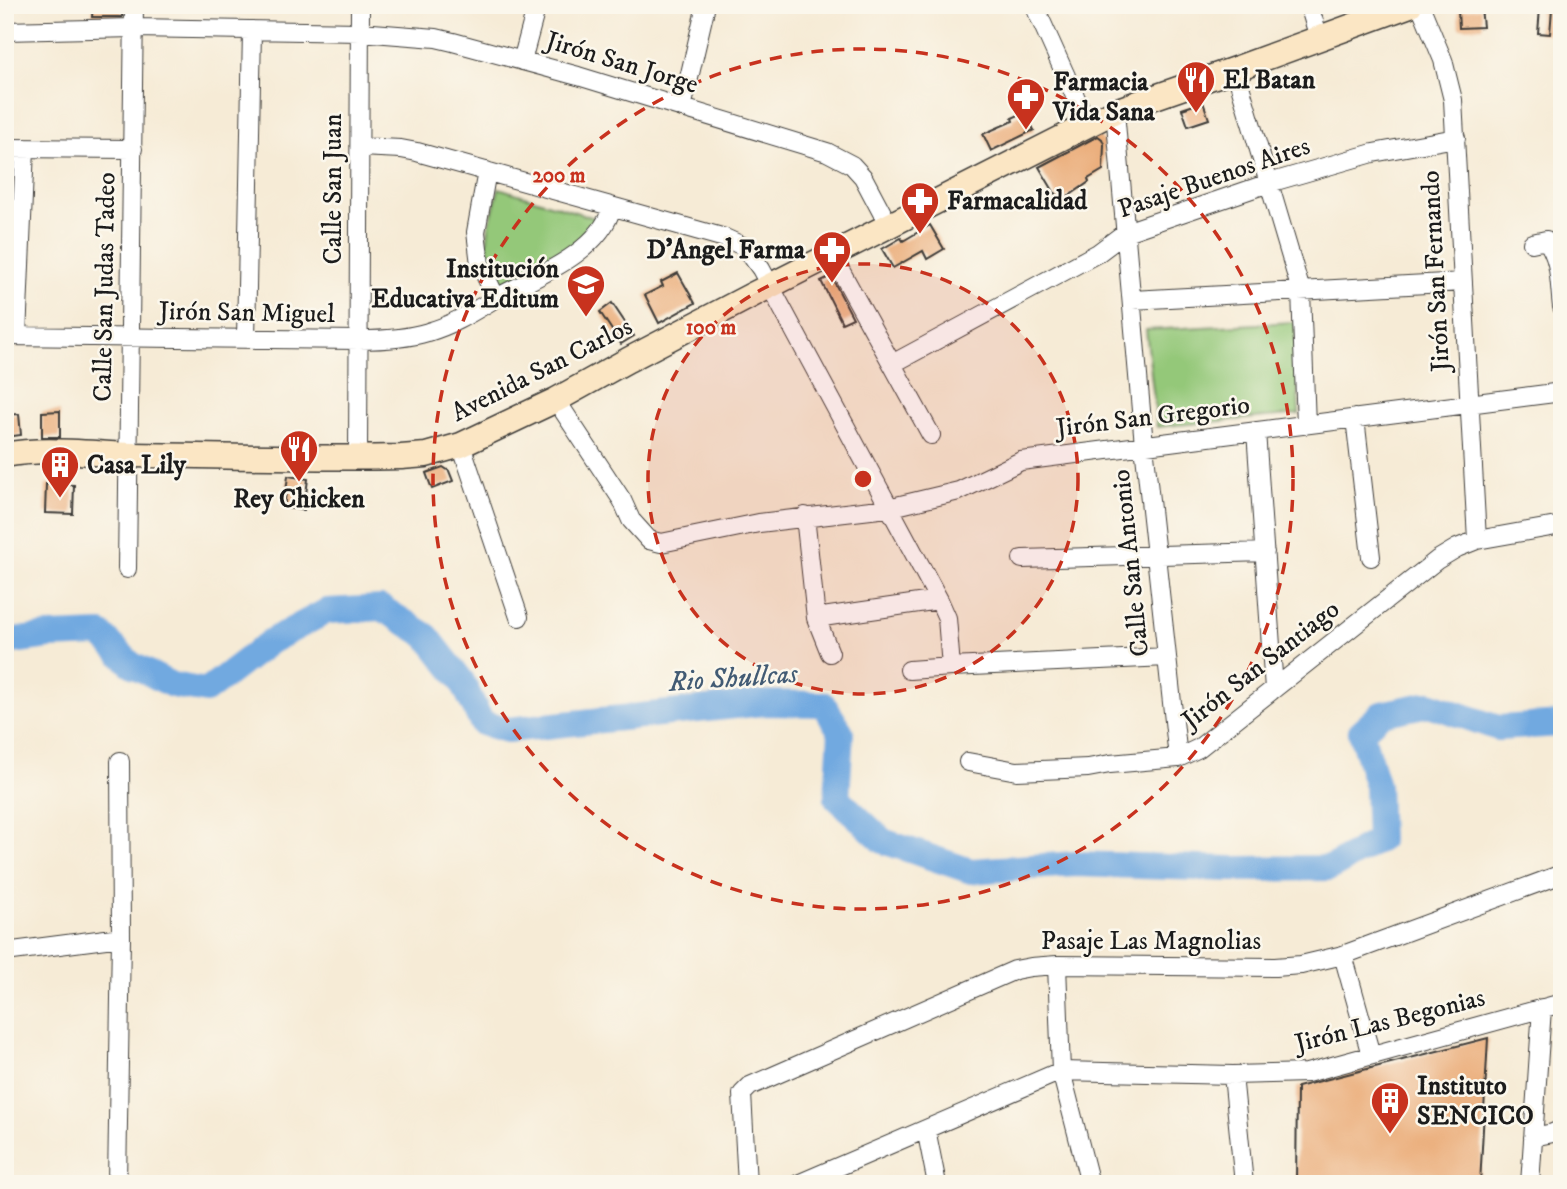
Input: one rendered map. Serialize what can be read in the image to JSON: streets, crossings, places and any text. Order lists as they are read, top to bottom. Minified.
{"streets":{"main road":["Avenida San Carlos"],"street":["Jirón San Jorge","Pasaje Buenos Aires","Calle San Juan","Jirón San Fernando","Calle San Judas Tadeo","Jirón San Miguel","Jirón San Gregorio","Calle San Antonio","Jirón San Santiago","Pasaje Las Magnolias","Jirón Las Begonias"]},"crossings":[["Jirón San Jorge","Calle San Juan"],["Jirón San Jorge","Calle San Judas Tadeo"],["Jirón San Jorge","Avenida San Carlos"],["Pasaje Buenos Aires","Jirón San Fernando"],["Pasaje Buenos Aires","Calle San Antonio"],["Calle San Juan","Jirón San Miguel"],["Calle San Juan","Avenida San Carlos"],["Jirón San Fernando","Jirón San Gregorio"],["Jirón San Fernando","Jirón San Santiago"],["Calle San Judas Tadeo","Jirón San Miguel"],["Calle San Judas Tadeo","Avenida San Carlos"],["Avenida San Carlos","Jirón San Gregorio"],["Avenida San Carlos","Calle San Antonio"],["Jirón San Gregorio","Calle San Antonio"],["Calle San Antonio","Jirón San Santiago"]],"water":["Rio Shullcas"],"places":{"restaurant":["El Batan","Rey Chicken"],"pharmacy":["Farmacia Vida Sana","Farmacalidad","D'Angel Farma"],"school or university":["Institución Educativa Editum"],"building":["Casa Lily","Instituto SENCICO"]},"rings":["200 m","100 m"]}
